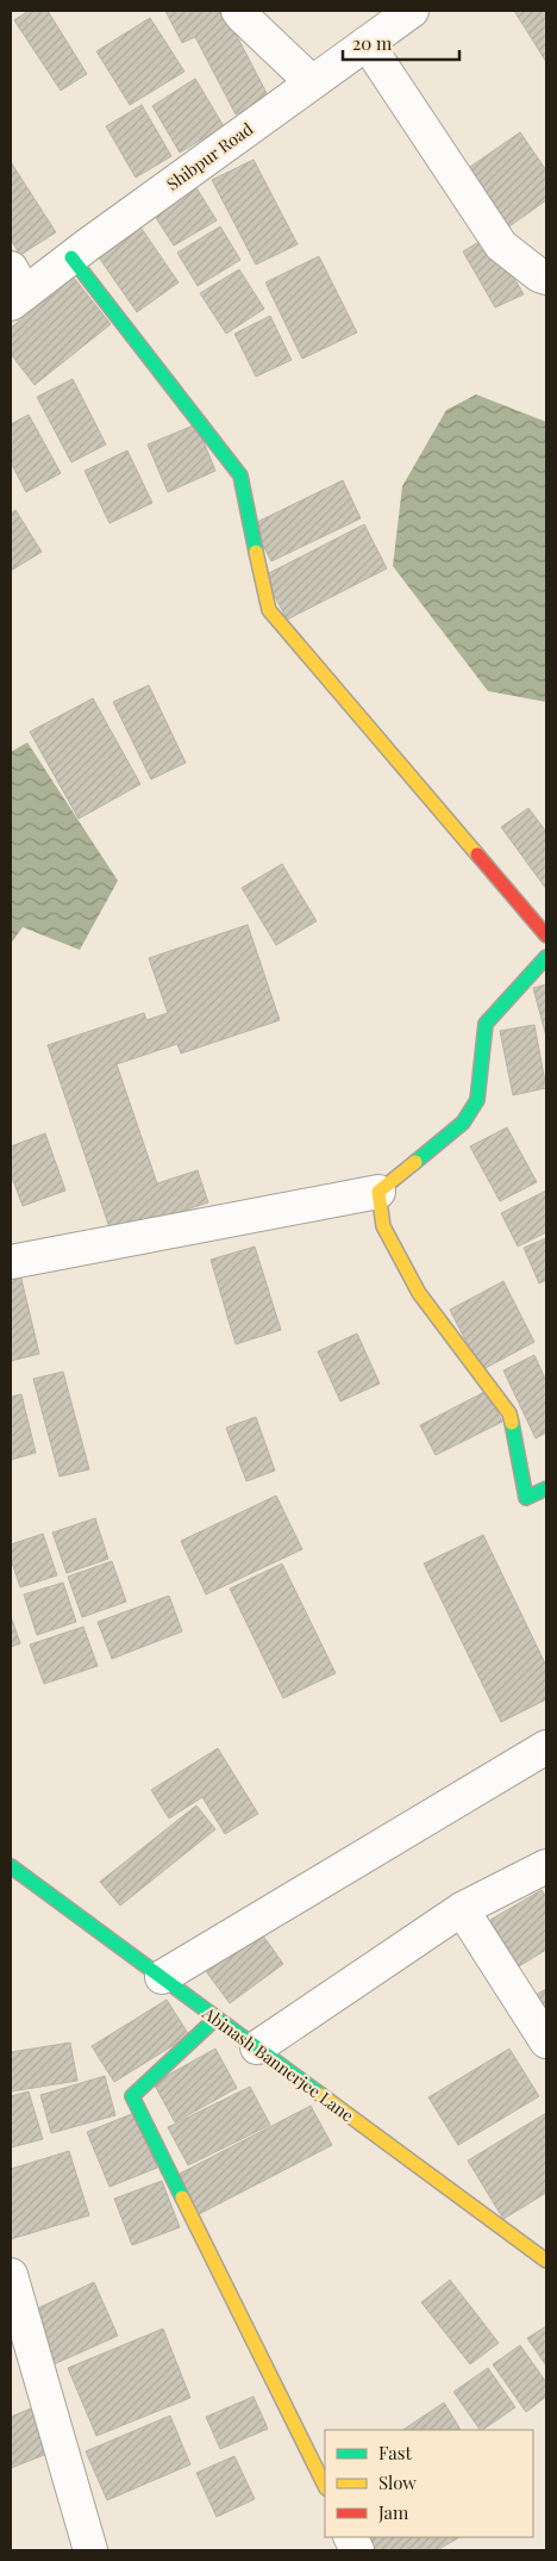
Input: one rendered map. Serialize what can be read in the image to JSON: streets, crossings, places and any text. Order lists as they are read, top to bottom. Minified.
{"streets":{"street":["Shibpur Road","Abinash Bannerjee Lane"]},"legend":["Fast","Slow","Jam"],"scale_bar":"20 m"}
